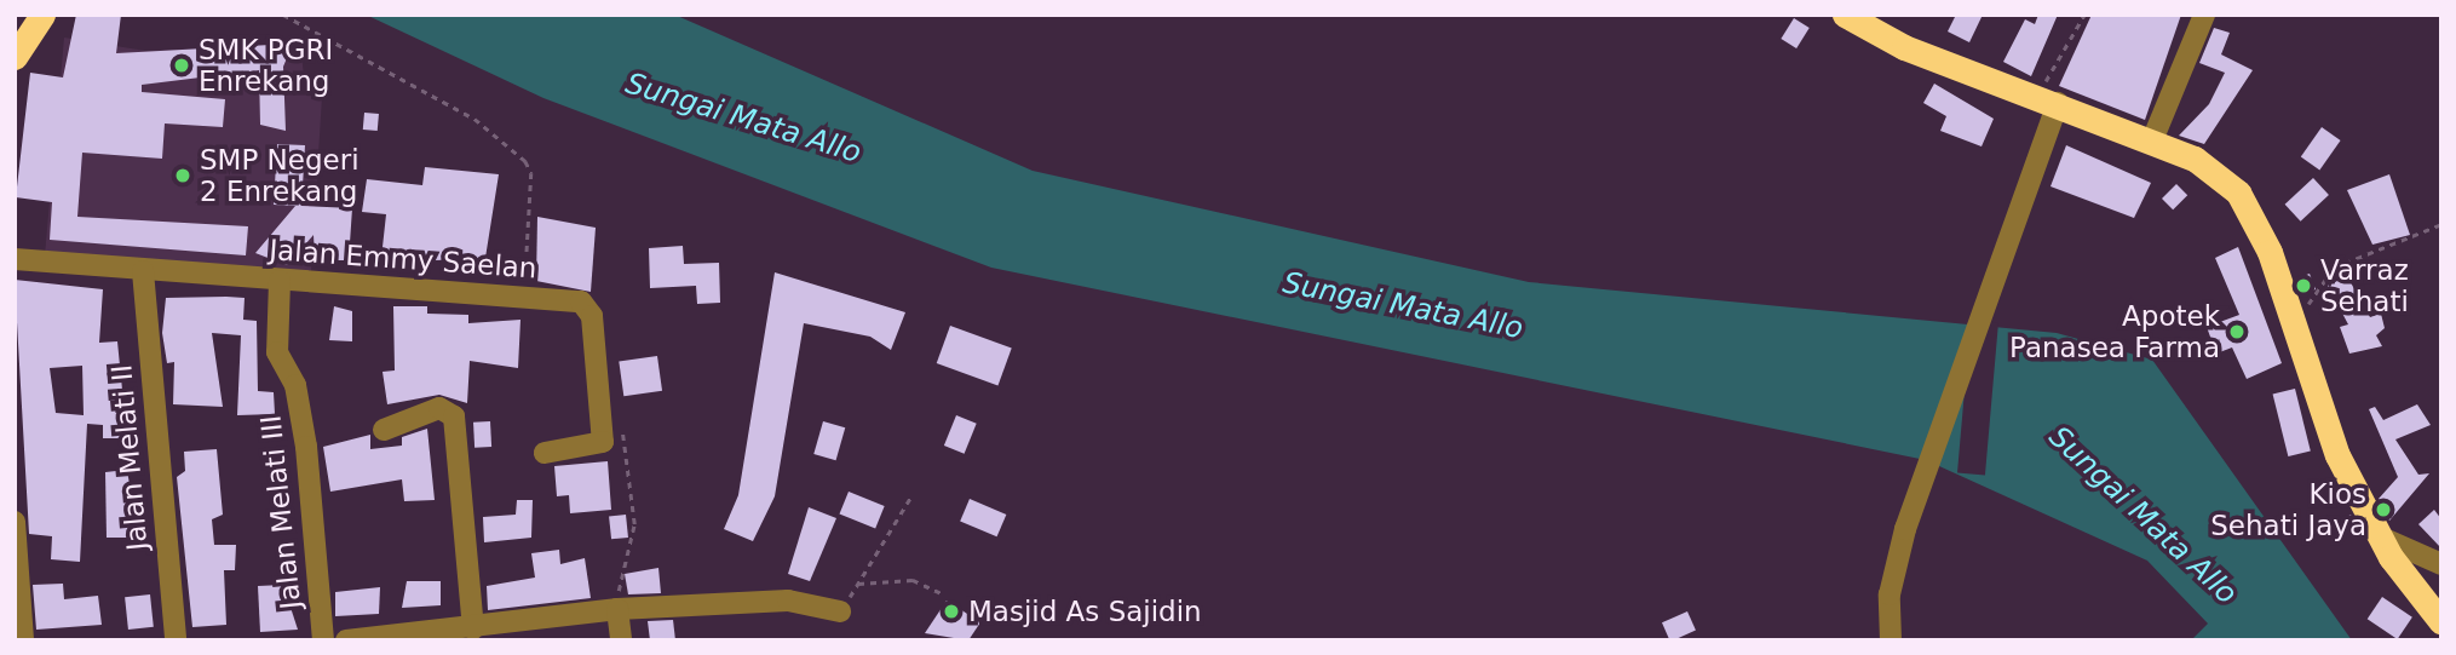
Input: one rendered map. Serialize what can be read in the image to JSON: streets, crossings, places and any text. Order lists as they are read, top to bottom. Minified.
{"streets":{"street":["Jalan Emmy Saelan","Jalan Melati II","Jalan Melati III"]},"crossings":[["Jalan Emmy Saelan","Jalan Melati II"],["Jalan Emmy Saelan","Jalan Melati III"]],"water":["Sungai Mata Allo"],"places":["SMK PGRI Enrekang","SMP Negeri 2 Enrekang","Varraz Sehati","Apotek Panasea Farma","Kios Sehati Jaya","Masjid As Sajidin"]}
